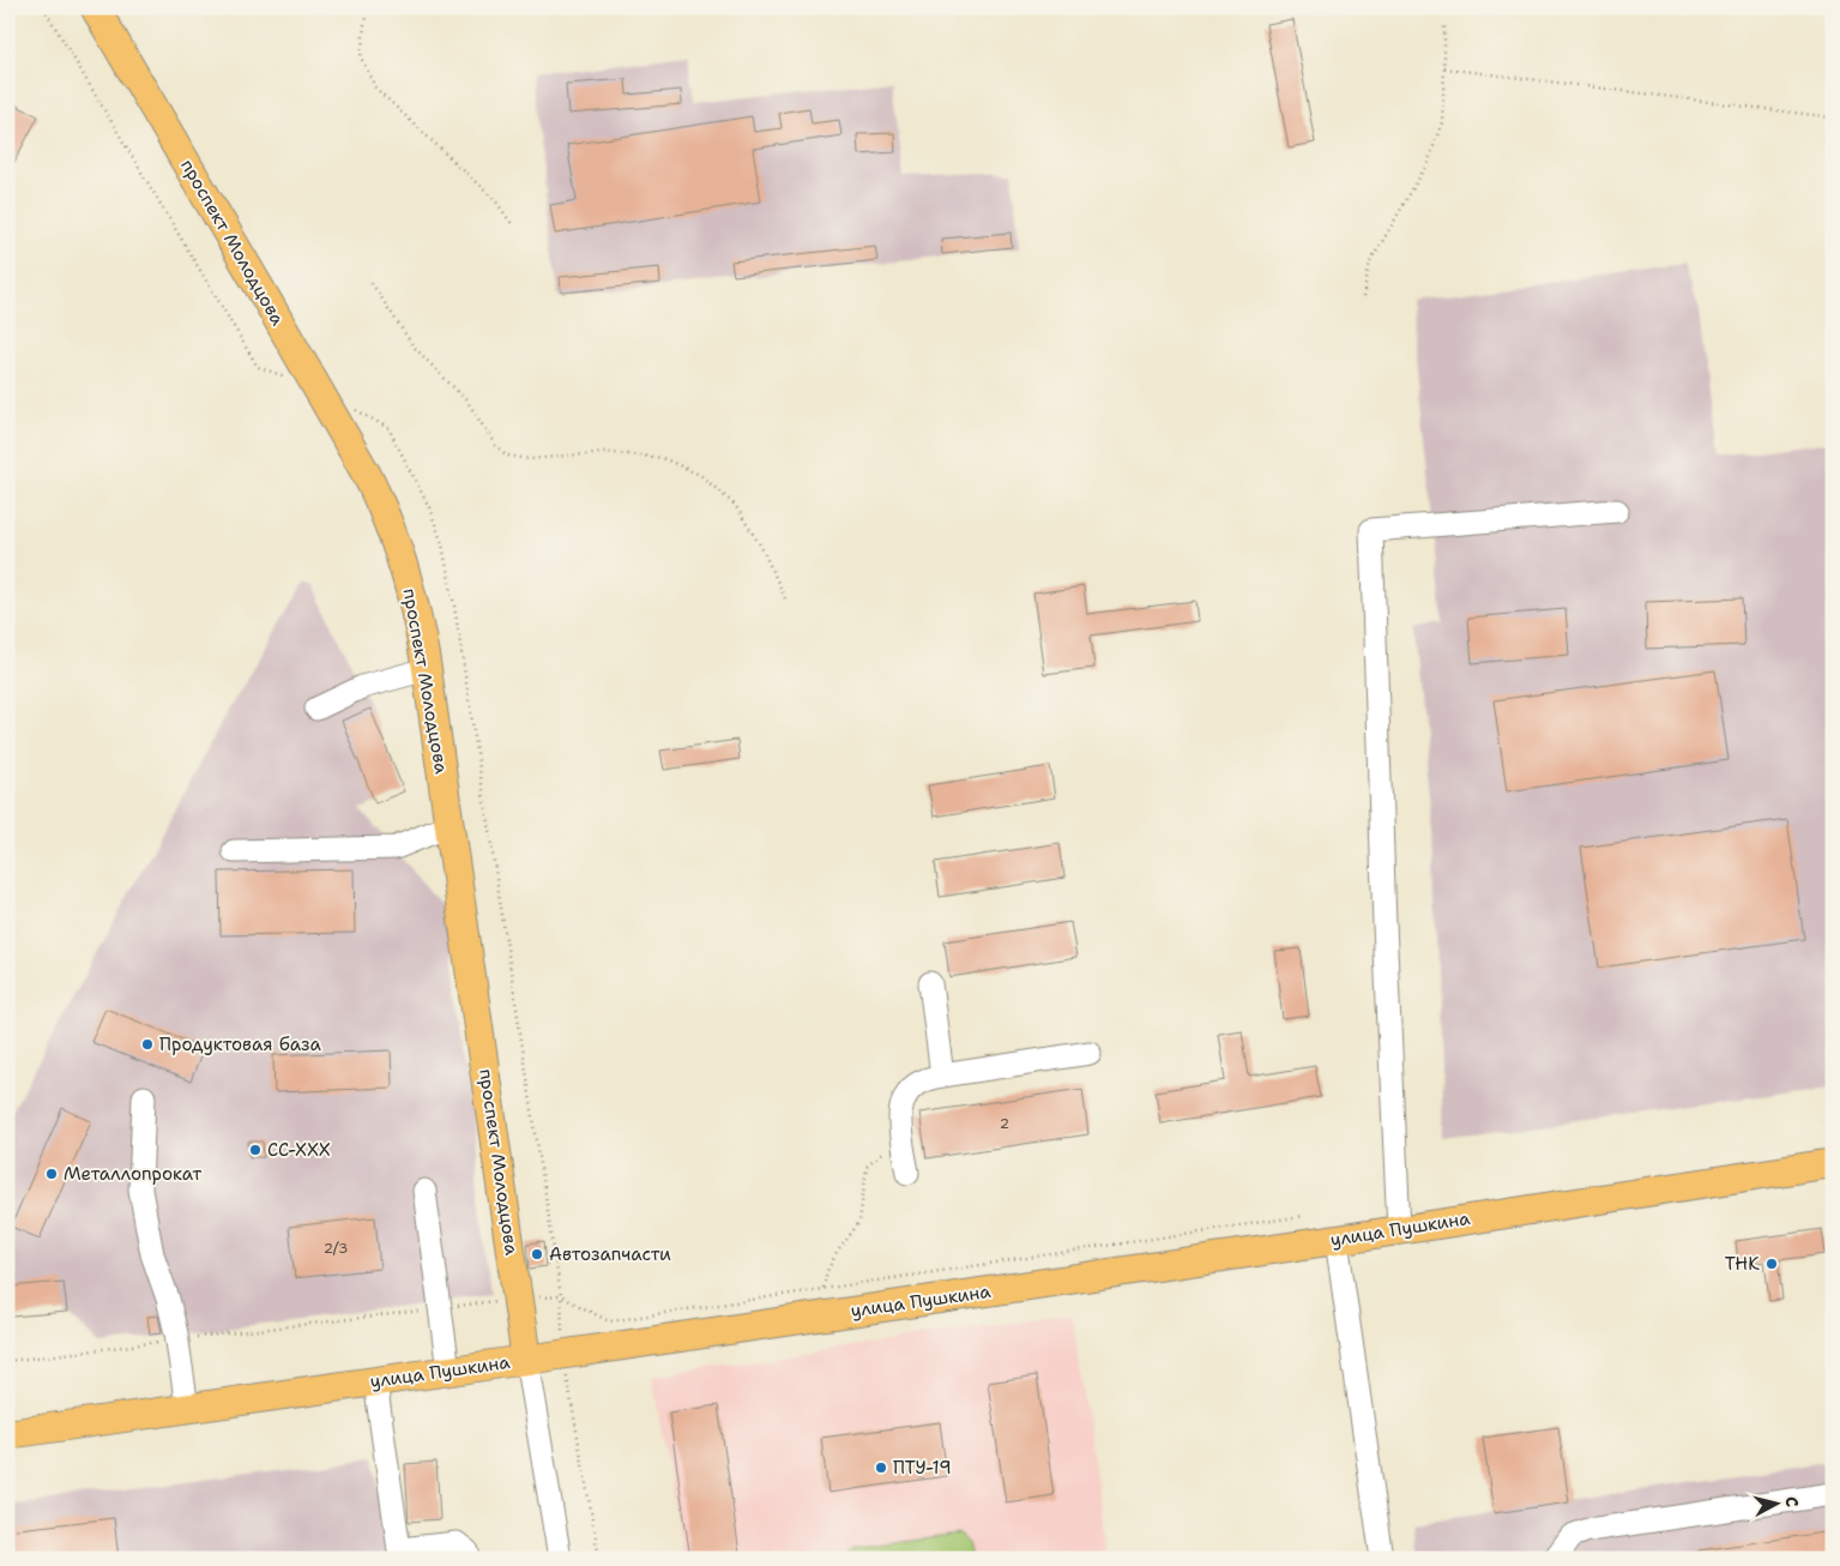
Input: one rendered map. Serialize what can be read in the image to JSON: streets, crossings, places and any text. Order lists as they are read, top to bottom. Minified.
{"streets":{"main road":["проспект Молодцова","улица Пушкина"]},"crossings":[["проспект Молодцова","улица Пушкина"]],"places":["Продуктовая база","СС-ХХХ","Металлопрокат","Автозапчасти","ТНК","ПТУ-19"],"house_numbers":["2","2/3"],"north":"right"}
